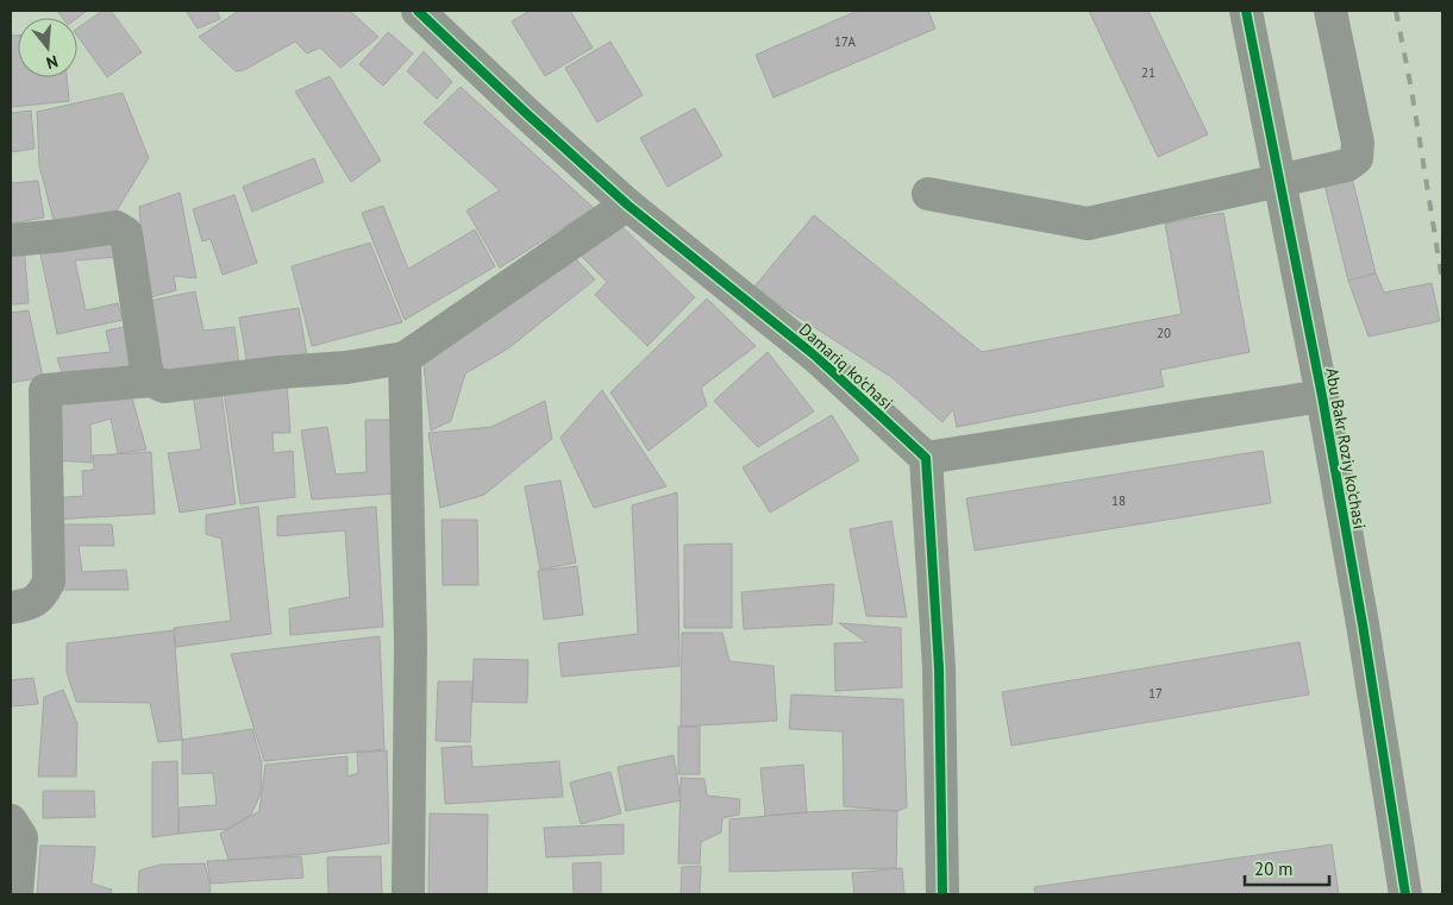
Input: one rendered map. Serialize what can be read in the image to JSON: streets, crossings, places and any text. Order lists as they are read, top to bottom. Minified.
{"streets":{"street":["Damariq ko'chasi","Abu Bakr Roziy ko'chasi"]},"house_numbers":["17A","21","20","18","17"],"scale_bar":"20 m","north":"bottom"}
